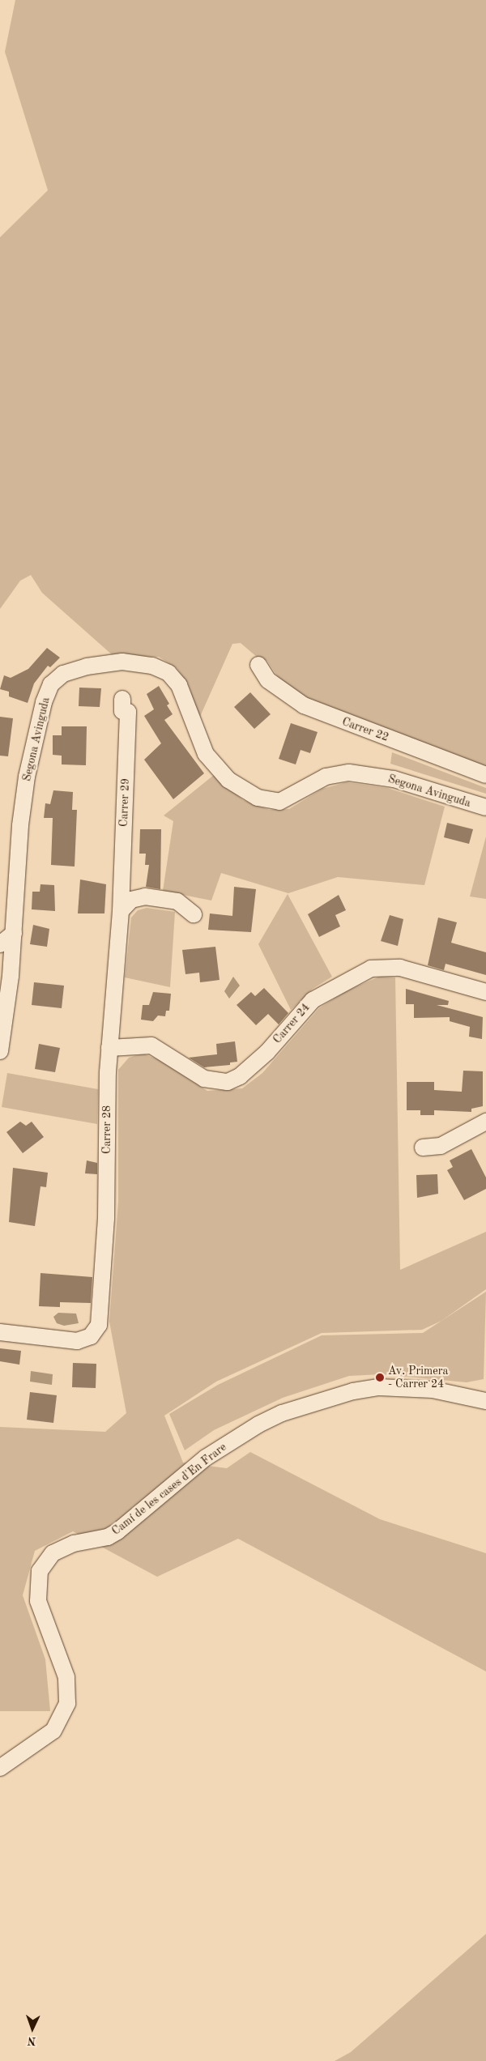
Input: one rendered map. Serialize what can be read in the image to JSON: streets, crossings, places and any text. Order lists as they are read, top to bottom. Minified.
{"streets":{"street":["Carrer 22","Segona Avinguda","Carrer 29","Carrer 24","Carrer 28","Camí de les cases d'En Frare"]},"crossings":[["Carrer 29","Carrer 28"],["Carrer 24","Carrer 28"]],"places":["Av. Primera - Carrer 24"],"north":"bottom"}
